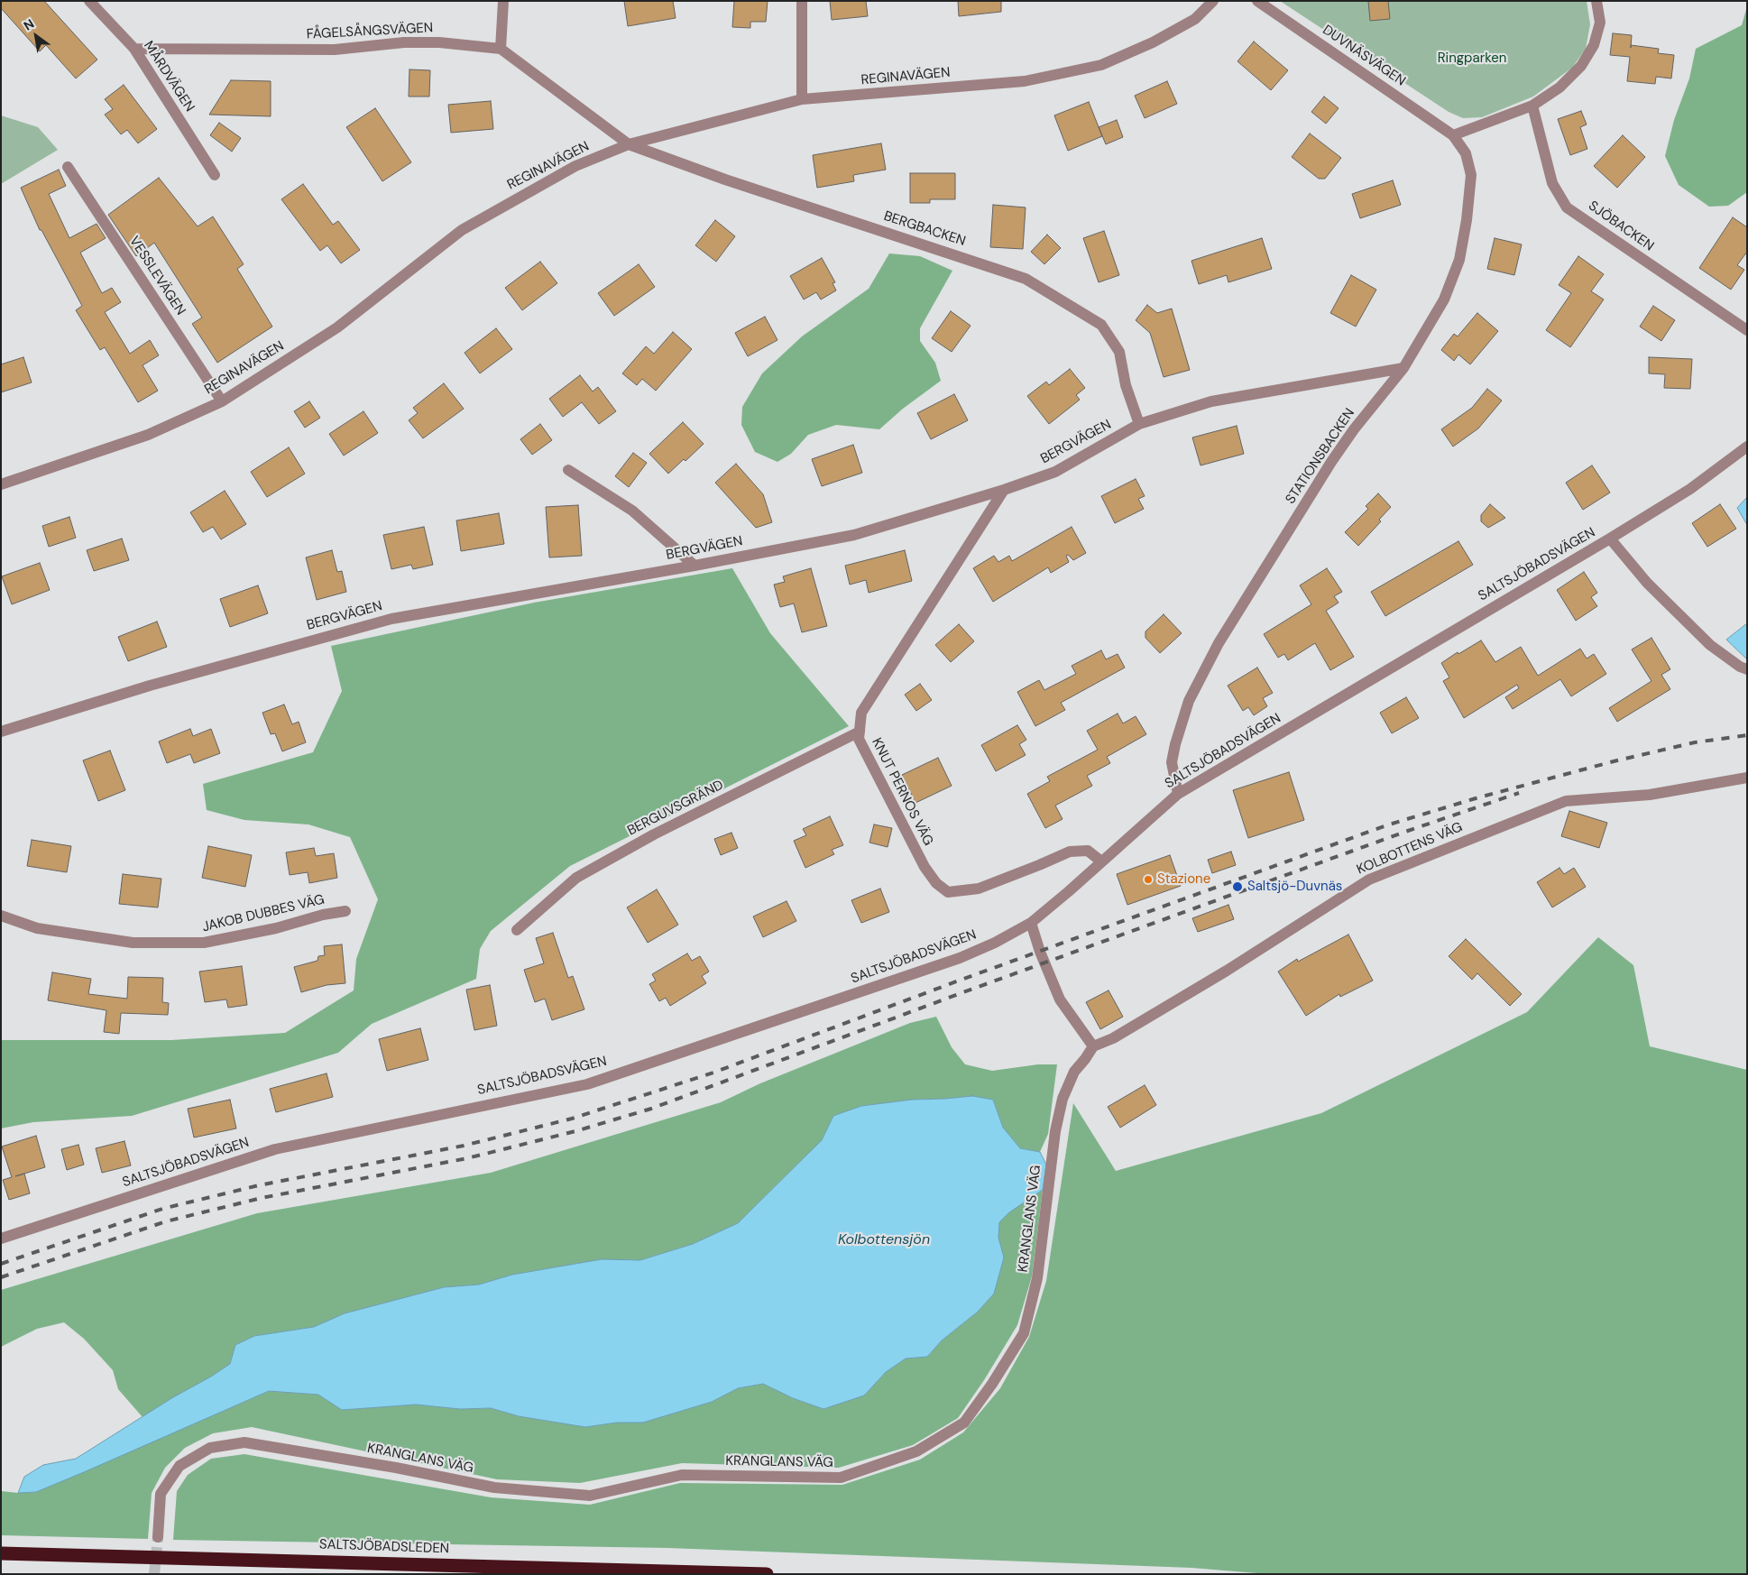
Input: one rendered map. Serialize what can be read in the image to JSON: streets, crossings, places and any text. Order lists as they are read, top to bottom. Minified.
{"streets":{"highway":["SALTSJÖBADSLEDEN"],"street":["FÅGELSÅNGSVÄGEN","DUVNÄSVÄGEN","MÅRDVÄGEN","REGINAVÄGEN","SJÖBACKEN","BERGBACKEN","VESSLEVÄGEN","BERGVÄGEN","STATIONSBACKEN","SALTSJÖBADSVÄGEN","KNUT PERNOS VÄG","BERGUVSGRÄND","KOLBOTTENS VÄG","JAKOB DUBBES VÄG","KRANGLANS VÄG"]},"crossings":[["FÅGELSÅNGSVÄGEN","MÅRDVÄGEN"],["DUVNÄSVÄGEN","STATIONSBACKEN"],["REGINAVÄGEN","BERGBACKEN"],["REGINAVÄGEN","VESSLEVÄGEN"],["BERGBACKEN","BERGVÄGEN"],["BERGVÄGEN","STATIONSBACKEN"],["BERGVÄGEN","KNUT PERNOS VÄG"],["STATIONSBACKEN","SALTSJÖBADSVÄGEN"],["SALTSJÖBADSVÄGEN","KNUT PERNOS VÄG"],["KNUT PERNOS VÄG","BERGUVSGRÄND"],["KOLBOTTENS VÄG","KRANGLANS VÄG"]],"water":["Kolbottensjön"],"parks":["Ringparken"],"places":["Stazione","Saltsjö-Duvnäs"],"north":"top left"}
